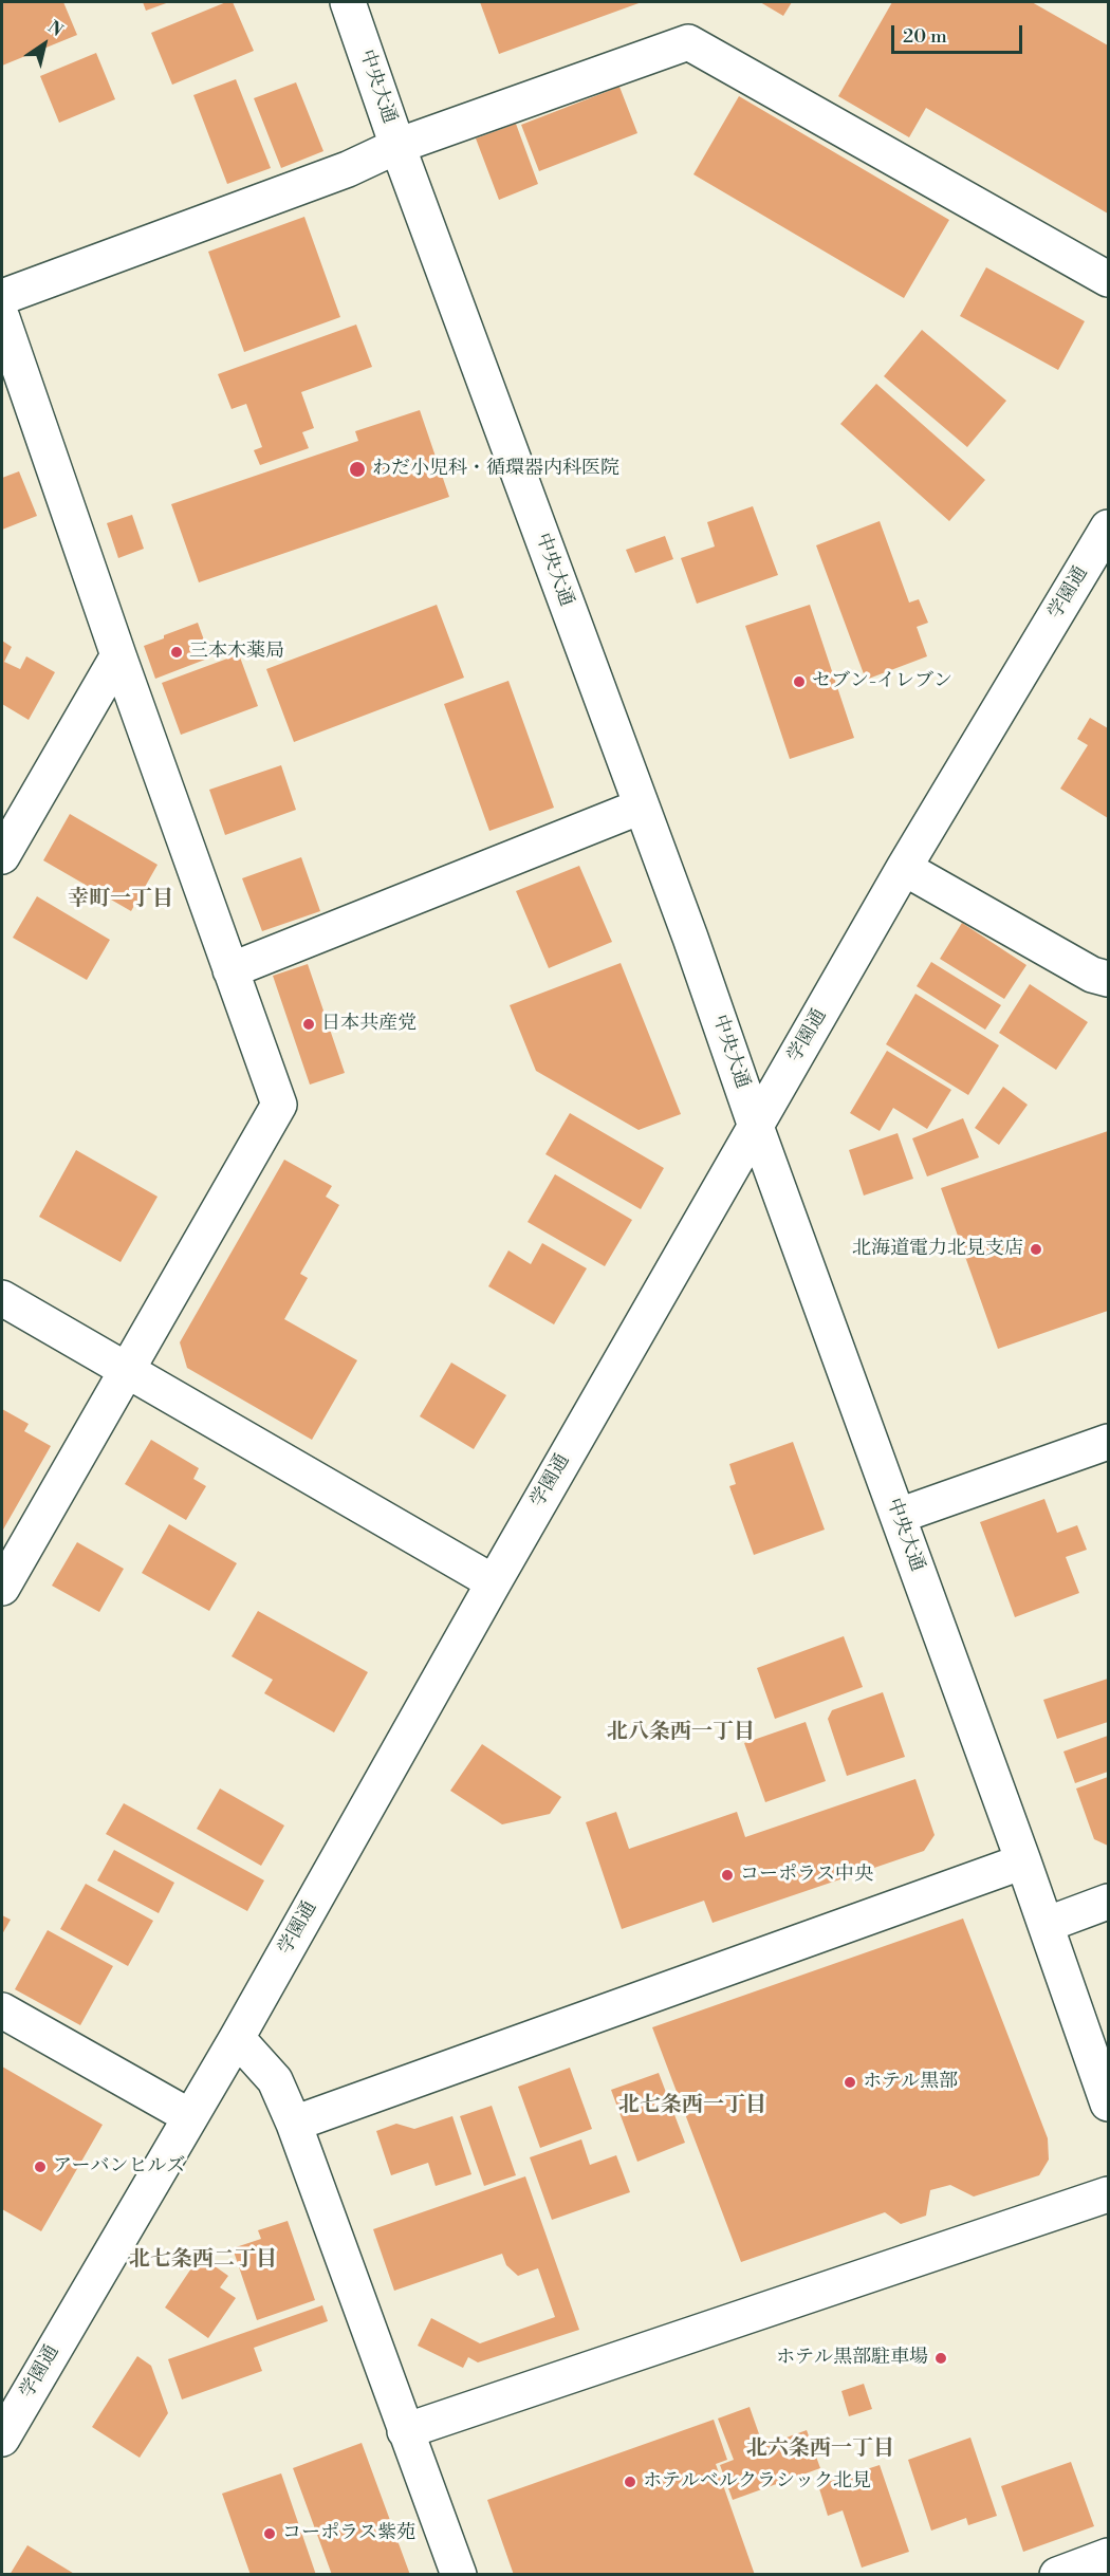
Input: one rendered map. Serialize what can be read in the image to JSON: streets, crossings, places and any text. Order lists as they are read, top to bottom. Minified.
{"streets":{"street":["中央大通","学園通"]},"crossings":[["中央大通","学園通"]],"districts":["幸町一丁目","北八条西一丁目","北七条西一丁目","北七条西二丁目","北六条西一丁目"],"places":["わだ小児科・循環器内科医院","三本木薬局","セブン-イレブン","日本共産党","北海道電力北見支店","コーポラス中央","ホテル黒部","アーバンヒルズ","ホテル黒部駐車場","ホテルベルクラシック北見","コーポラス紫苑"],"scale_bar":"20 m","north":"top right"}
